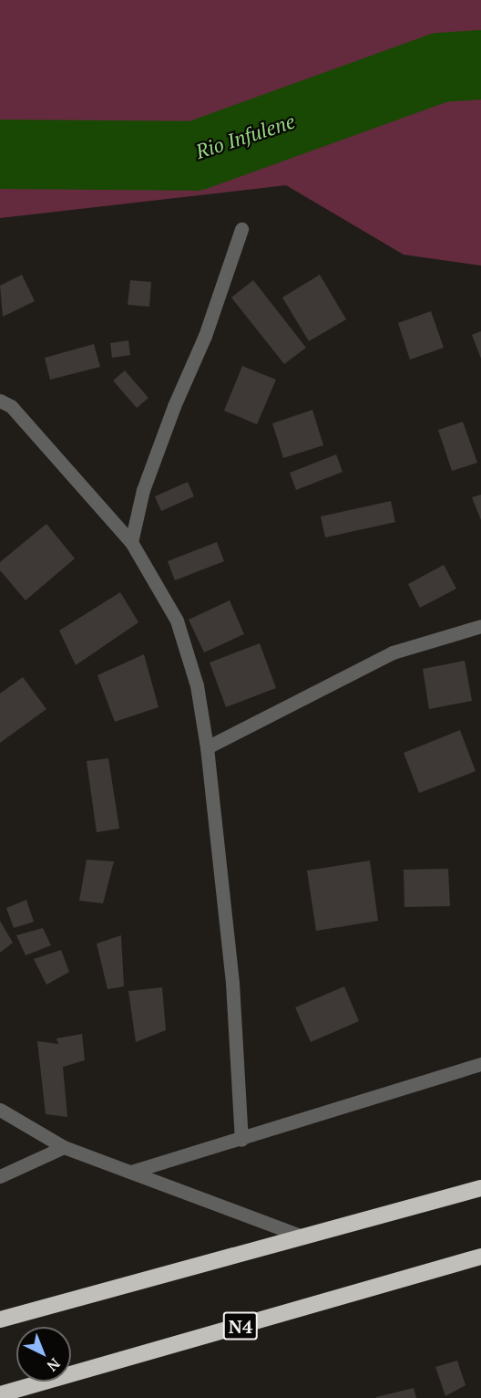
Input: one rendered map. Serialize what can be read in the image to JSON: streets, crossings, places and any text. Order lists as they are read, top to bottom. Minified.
{"streets":{"highway":["N4"]},"water":["Rio Infulene"],"north":"bottom right"}
